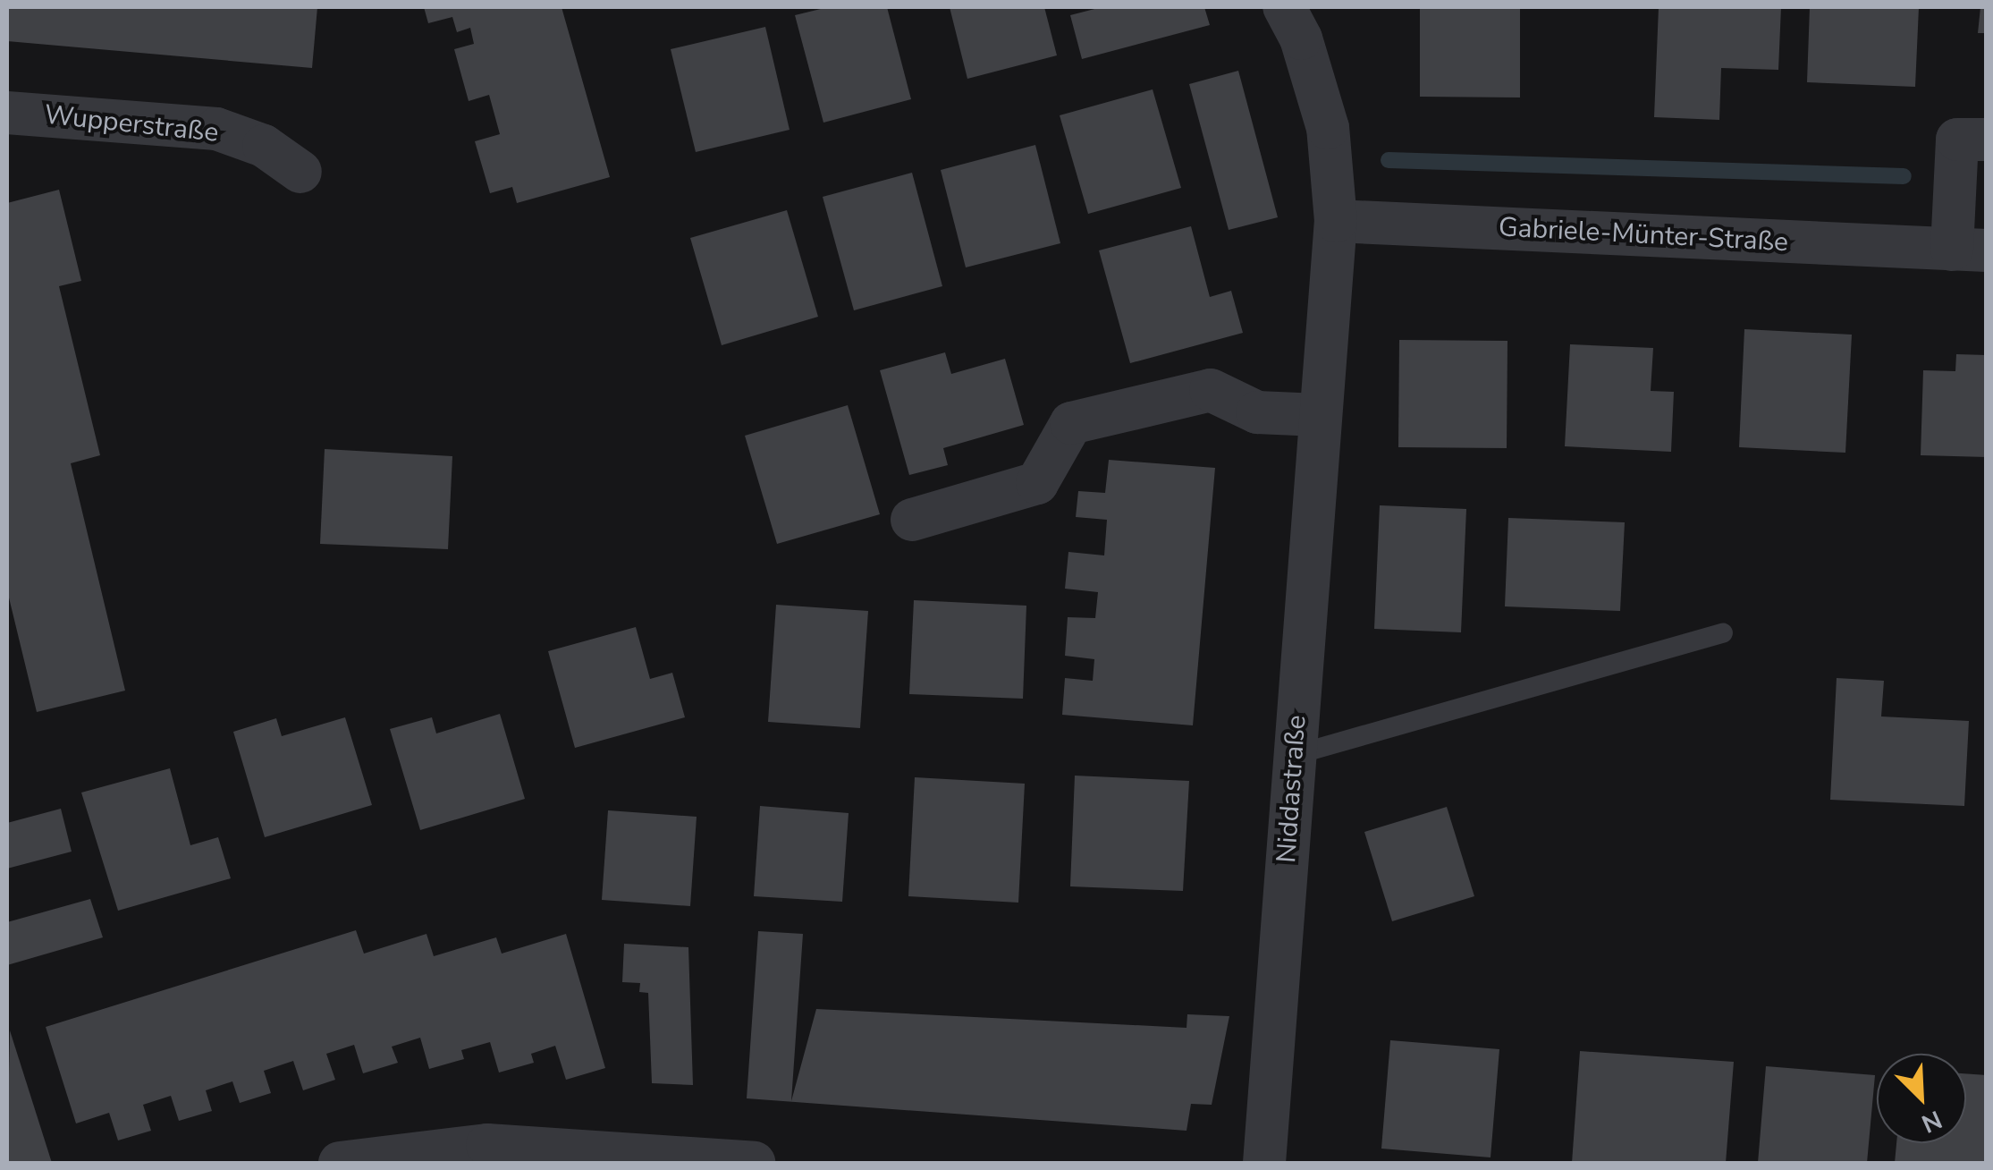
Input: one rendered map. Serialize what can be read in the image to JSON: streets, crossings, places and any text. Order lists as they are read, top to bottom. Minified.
{"streets":{"street":["Wupperstraße","Gabriele-Münter-Straße","Niddastraße"]},"crossings":[["Gabriele-Münter-Straße","Niddastraße"]],"north":"bottom right"}
